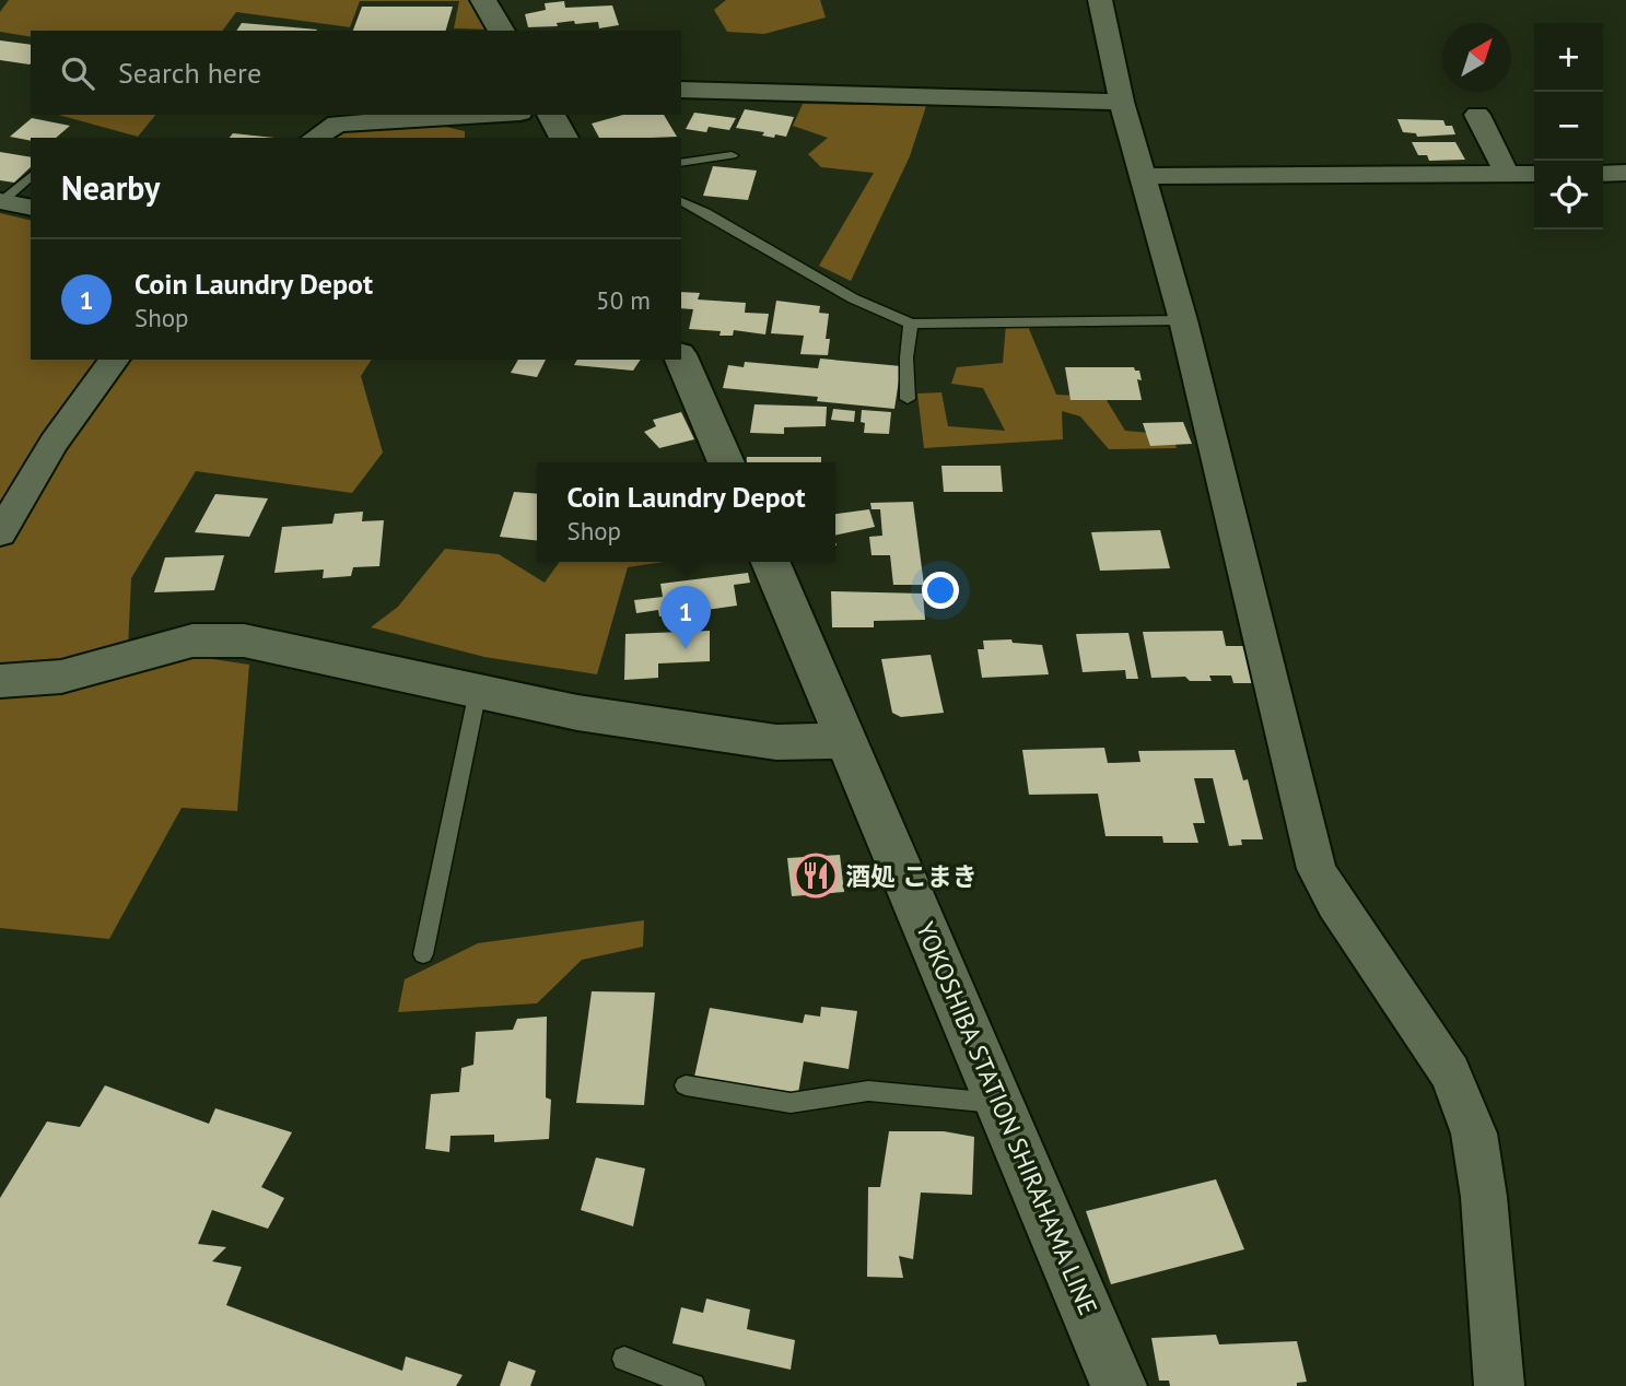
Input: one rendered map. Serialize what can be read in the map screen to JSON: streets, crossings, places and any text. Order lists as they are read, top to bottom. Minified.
{"streets":{"main road":["YOKOSHIBA STATION SHIRAHAMA LINE"]},"places":{"restaurant":["酒処 こまき"]},"north":"top right","page":{"map_buttons":["+","−"],"search":"Search here","heading":"Nearby","list":[{"mark":"1","name":"Coin Laundry Depot","note":"Shop","value":"50 m"}],"popup":["Coin Laundry Depot","Shop"],"pins":"1"}}
